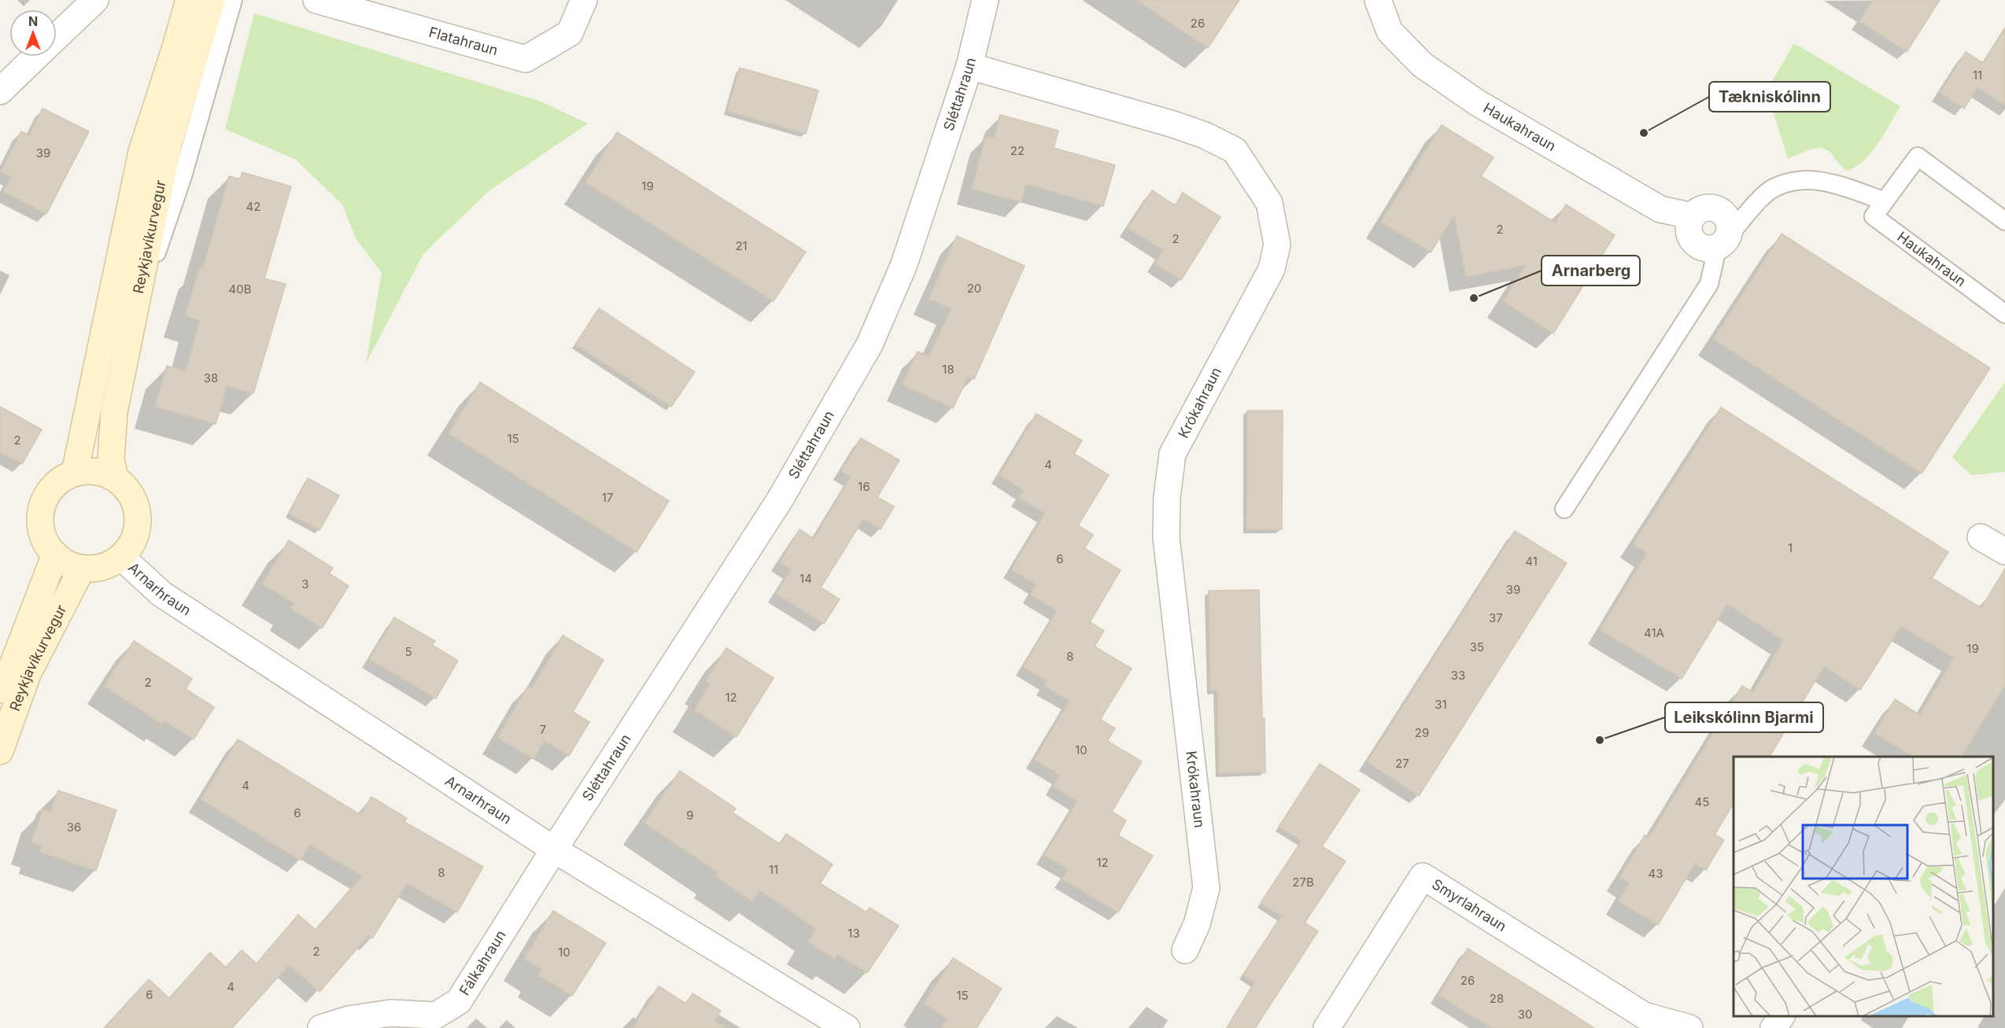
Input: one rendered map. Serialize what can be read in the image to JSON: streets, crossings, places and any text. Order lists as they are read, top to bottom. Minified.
{"streets":{"main road":["Reykjavíkurvegur"],"street":["Flatahraun","Sléttahraun","Haukahraun","Krókahraun","Arnarhraun","Smyrlahraun","Fálkahraun"]},"crossings":[["Sléttahraun","Krókahraun"],["Sléttahraun","Arnarhraun"],["Sléttahraun","Fálkahraun"],["Reykjavíkurvegur","Arnarhraun"],["Arnarhraun","Fálkahraun"]],"places":["Tækniskólinn","Arnarberg","Leikskólinn Bjarmi"],"house_numbers":["26","11","22","39","19","42","2","2","21","20","40B","18","38","15","2","4","16","17","1","6","41","14","3","39","37","41A","35","19","5","8","33","2","12","31","7","29","10","27","4","45","6","9","36","12","11","8","43","27B","13","2","10","26","4","6","15","28","30"],"north":"top"}
